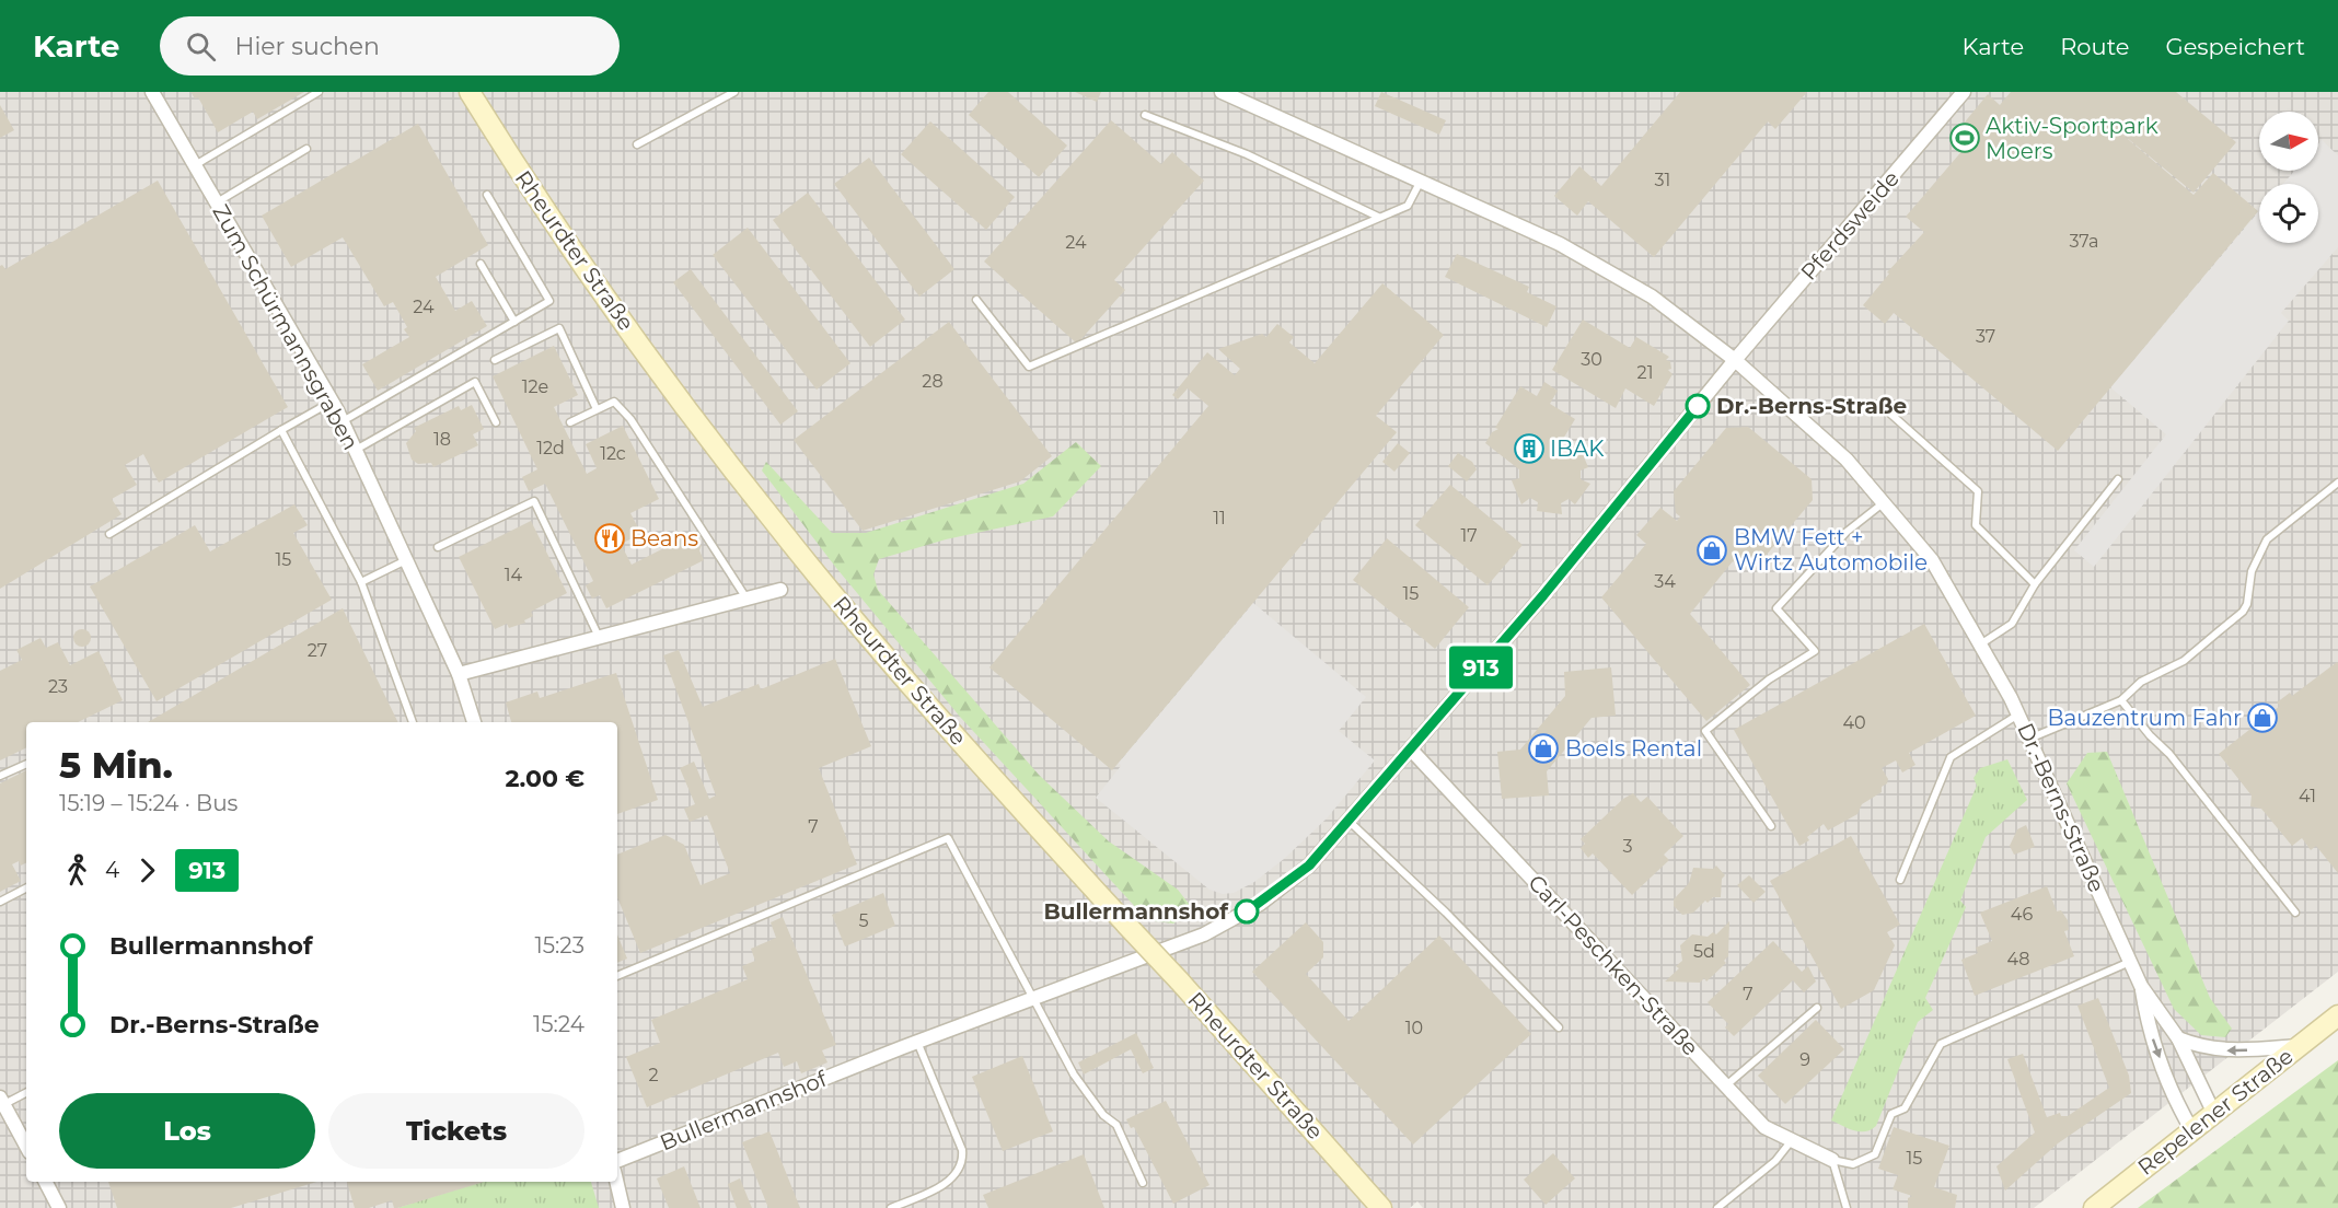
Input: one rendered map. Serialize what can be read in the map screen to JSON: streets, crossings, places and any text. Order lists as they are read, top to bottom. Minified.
{"streets":{"main road":["Rheurdter Straße","Repelener Straße"],"street":["Pferdsweide","Zum Schürmannsgraben","Dr.-Berns-Straße","Carl-Peschken-Straße","Bullermannshof"]},"crossings":[["Pferdsweide","Dr.-Berns-Straße"],["Pferdsweide","Bullermannshof"],["Dr.-Berns-Straße","Bullermannshof"],["Dr.-Berns-Straße","Repelener Straße"],["Carl-Peschken-Straße","Bullermannshof"]],"places":{"sports":["Aktiv-Sportpark Moers"],"other":["Dr.-Berns-Straße","Bullermannshof"],"building":["IBAK"],"restaurant":["Beans"],"shop":["BMW Fett + Wirtz Automobile","Bauzentrum Fahr","Boels Rental"]},"lines":["bus line 913"],"house_numbers":["31","37a","24","24","37","30","21","28","12e","18","12d","12c","11","17","15","14","34","15","27","23","40","41","7","3","46","5","5d","48","7","10","9","2","15"],"north":"right","page":{"header":"Karte","search":"Hier suchen","nav":["Karte","Route","Gespeichert"],"on_map":"913","heading":["5 Min.","15:19 – 15:24 · Bus","2.00 €"],"legs":["4","913"],"list":[{"name":"Bullermannshof","value":"15:23"},{"name":"Dr.-Berns-Straße","value":"15:24"}],"buttons":["Los","Tickets"]}}
